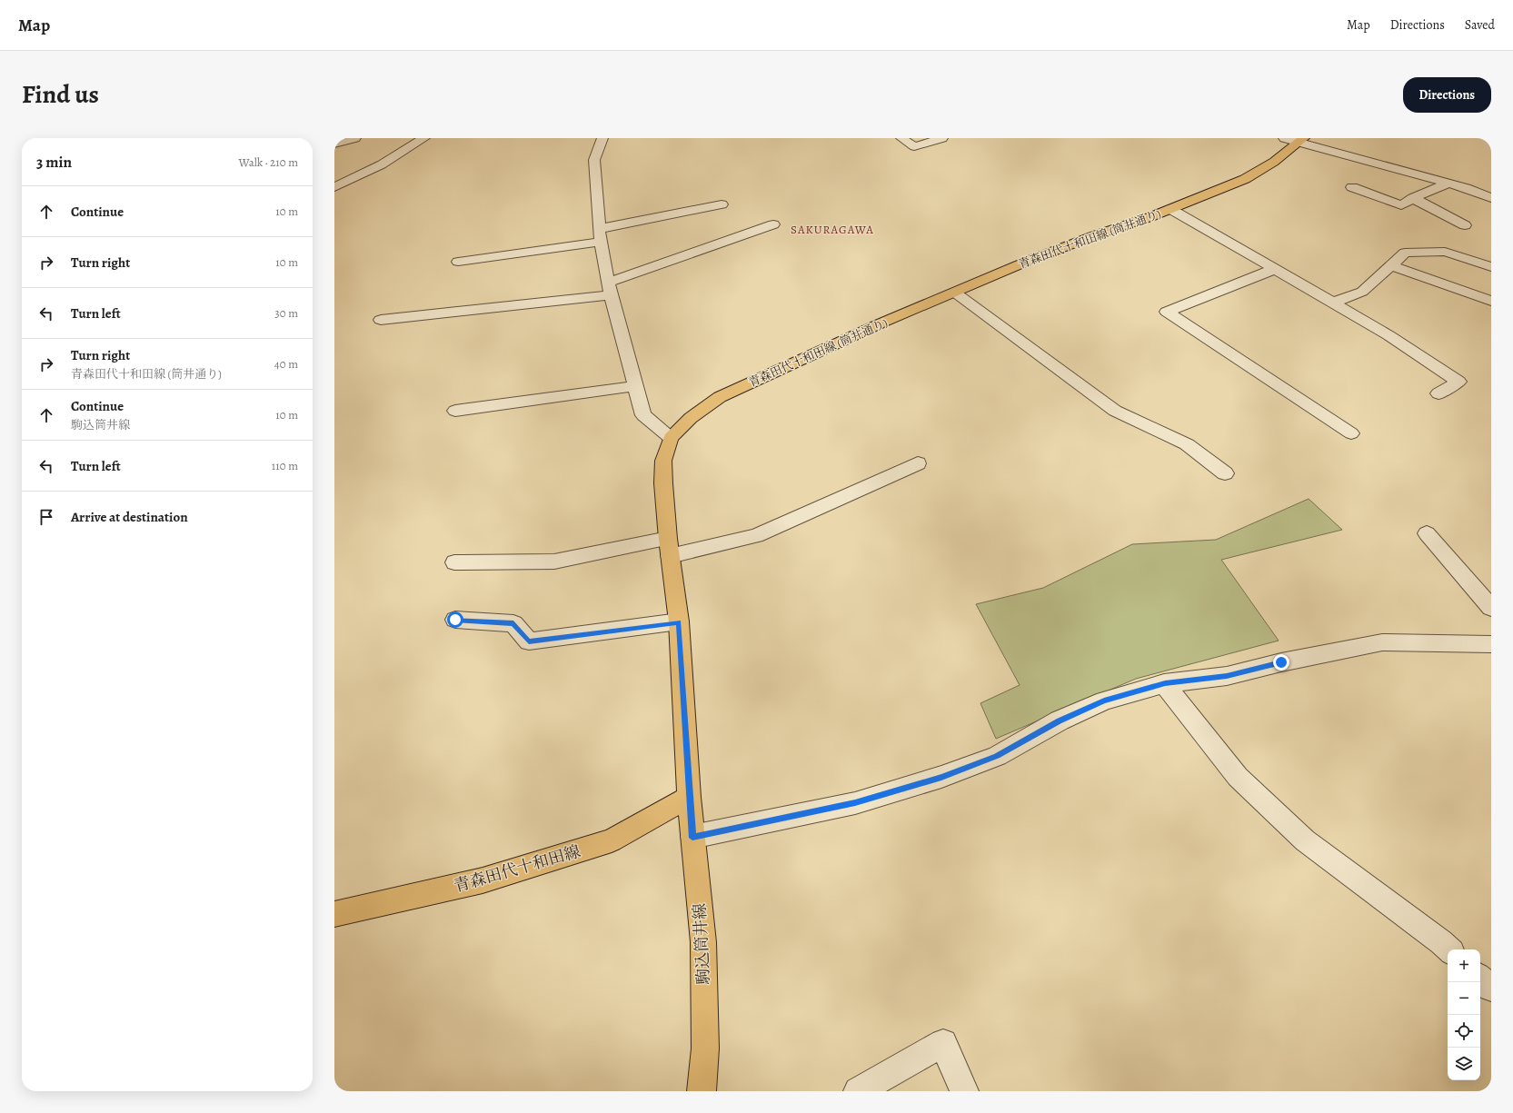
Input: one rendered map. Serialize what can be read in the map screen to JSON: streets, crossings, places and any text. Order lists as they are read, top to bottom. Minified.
{"streets":{"main road":["青森田代十和田線 (筒井通り)","青森田代十和田線","駒込筒井線"]},"crossings":[["青森田代十和田線 (筒井通り)","青森田代十和田線"],["青森田代十和田線 (筒井通り)","駒込筒井線"],["青森田代十和田線","駒込筒井線"]],"districts":["SAKURAGAWA"],"page":{"header":"Map","nav":["Map","Directions","Saved"],"title":"Find us","buttons":"Directions","heading":["3 min","Walk · 210 m"],"list":[["Continue","10 m"],["Turn right","10 m"],["Turn left","30 m"],["Turn right","青森田代十和田線 (筒井通り)","40 m"],["Continue","駒込筒井線","10 m"],["Turn left","110 m"],"Arrive at destination"],"map_buttons":["+","−"]}}
